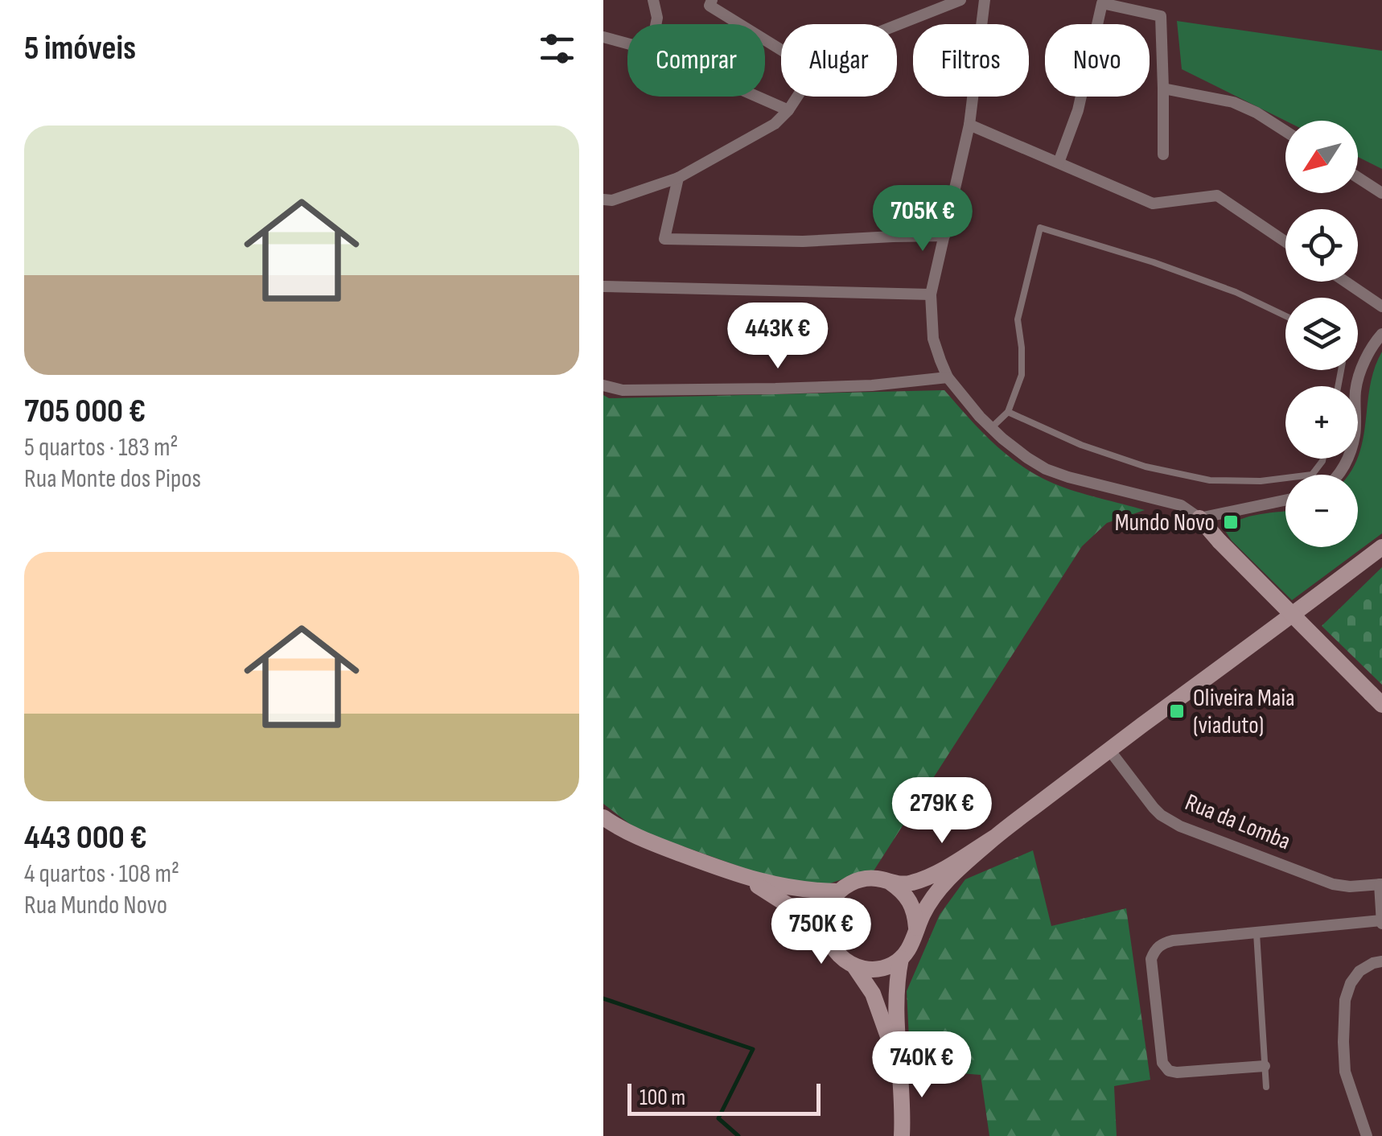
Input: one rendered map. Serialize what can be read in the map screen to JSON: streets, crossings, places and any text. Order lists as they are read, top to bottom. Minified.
{"streets":{"street":["Rua da Lomba"]},"places":{"transit":["Mundo Novo","Oliveira Maia (viaduto)"]},"scale_bar":"100 m","north":"bottom left","page":{"heading":"5 imóveis","chip":["Comprar","Alugar","Filtros","Novo"],"list":[{"name":"705 000 €","note":"5 quartos · 183 m² · Rua Monte dos Pipos"},{"name":"443 000 €","note":"4 quartos · 108 m² · Rua Mundo Novo"}],"map_buttons":["+","−"],"price":["705K €","443K €","279K €","750K €","740K €"],"scale":"100 m"}}
